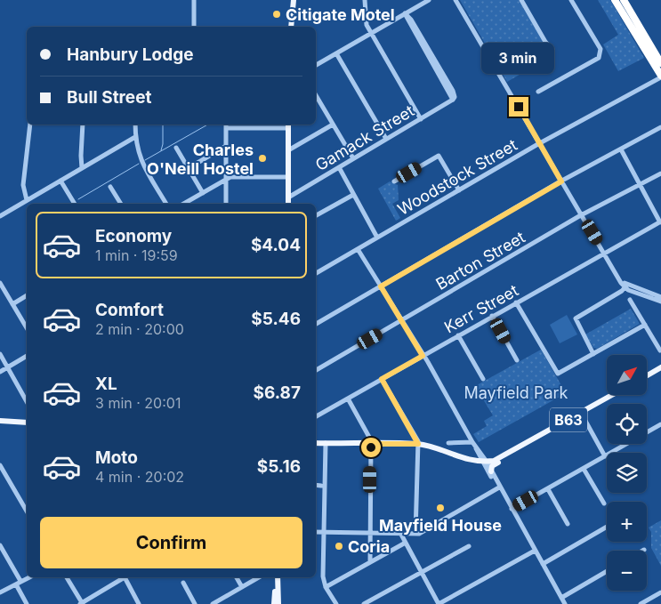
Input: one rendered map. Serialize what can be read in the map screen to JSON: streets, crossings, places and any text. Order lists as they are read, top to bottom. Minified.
{"streets":{"main road":["B63"],"street":["Gamack Street","Woodstock Street","Barton Street","Kerr Street"]},"parks":["Mayfield Park"],"places":["Citigate Motel","Charles O'Neill Hostel","Mayfield House","Coria"],"north":"top right","page":{"banner":["Hanbury Lodge","Bull Street"],"bubble":"3 min","list":[{"name":"Economy","note":"1 min · 19:59","value":"$4.04"},{"name":"Comfort","note":"2 min · 20:00","value":"$5.46"},{"name":"XL","note":"3 min · 20:01","value":"$6.87"},{"name":"Moto","note":"4 min · 20:02","value":"$5.16"}],"map_buttons":["+","−"],"buttons":"Confirm"}}
